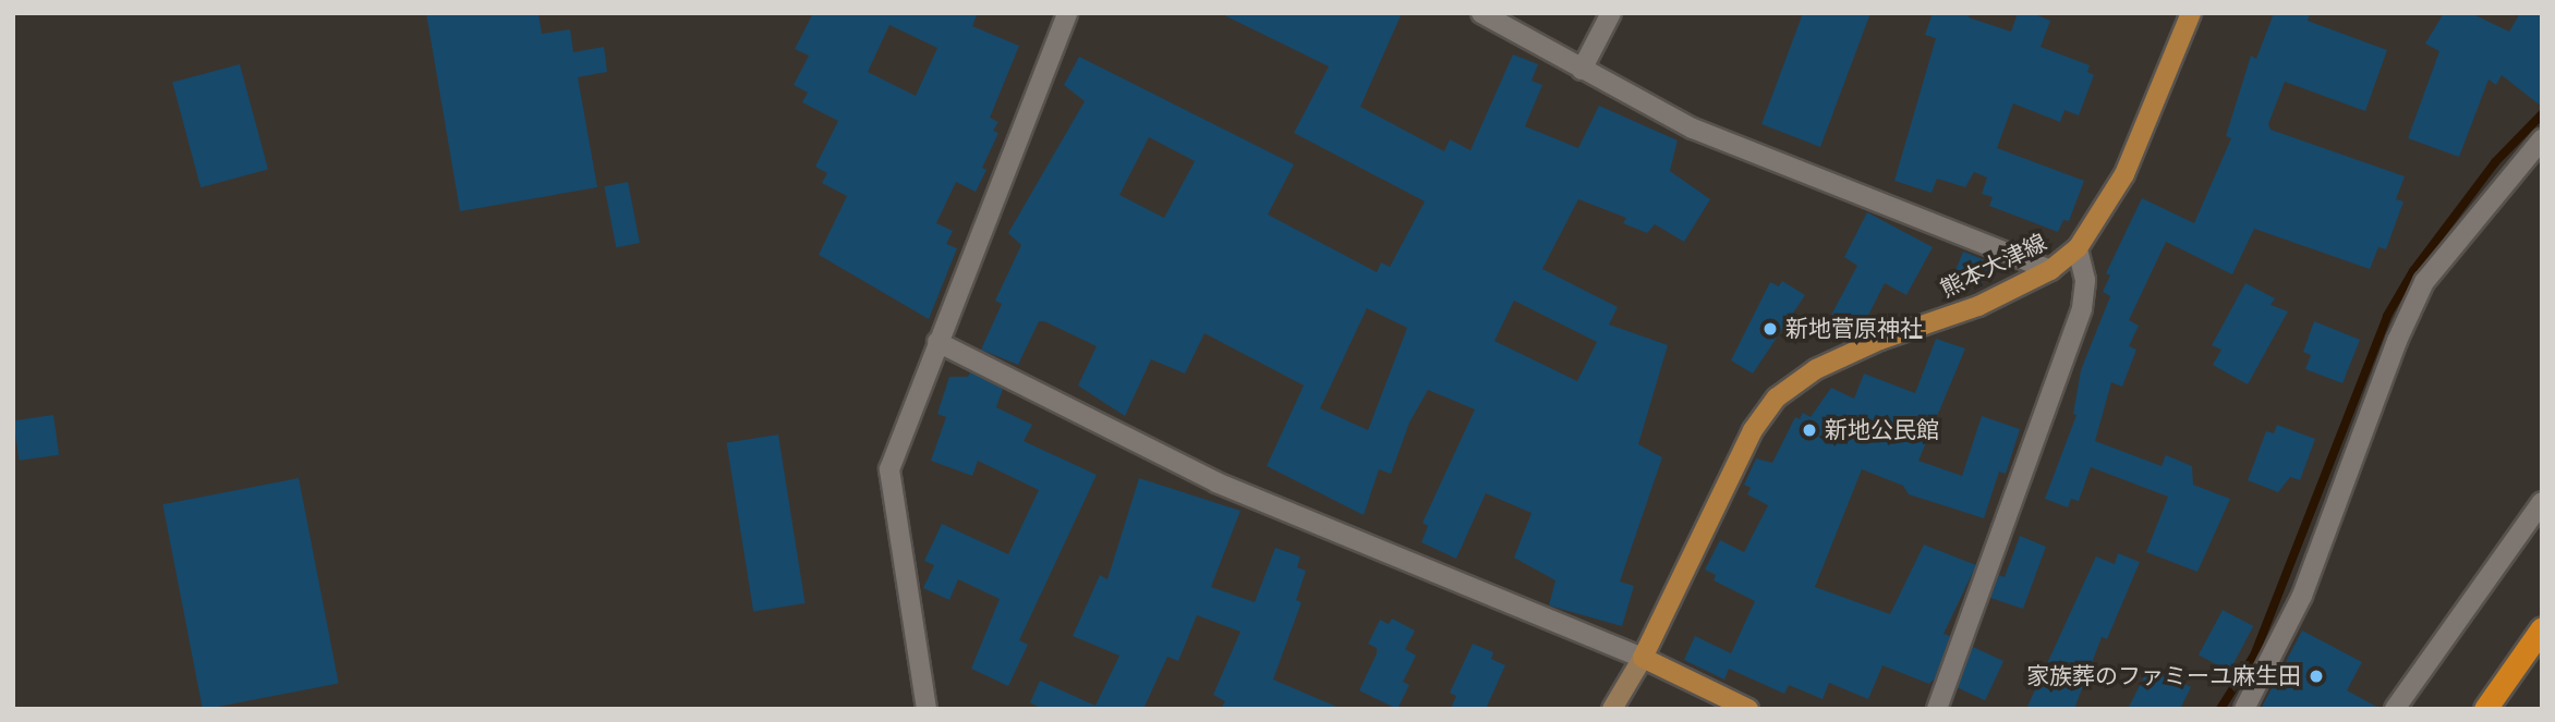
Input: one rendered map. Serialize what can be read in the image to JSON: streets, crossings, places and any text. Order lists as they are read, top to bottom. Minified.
{"streets":{"main road":["熊本大津線"]},"places":["新地菅原神社","新地公民館","家族葬のファミーユ麻生田"]}
